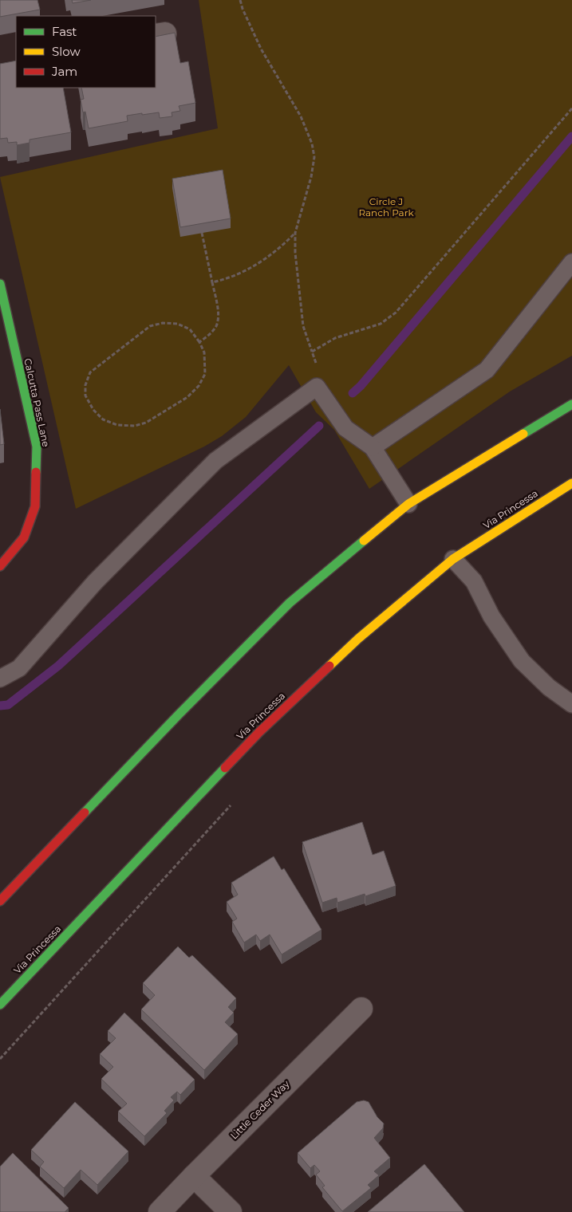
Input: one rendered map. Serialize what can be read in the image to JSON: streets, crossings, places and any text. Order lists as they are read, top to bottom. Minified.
{"streets":{"street":["Calcutta Pass Lane","Via Princessa","Little Ceder Way"]},"parks":["Circle J Ranch Park"],"legend":["Fast","Slow","Jam"]}
